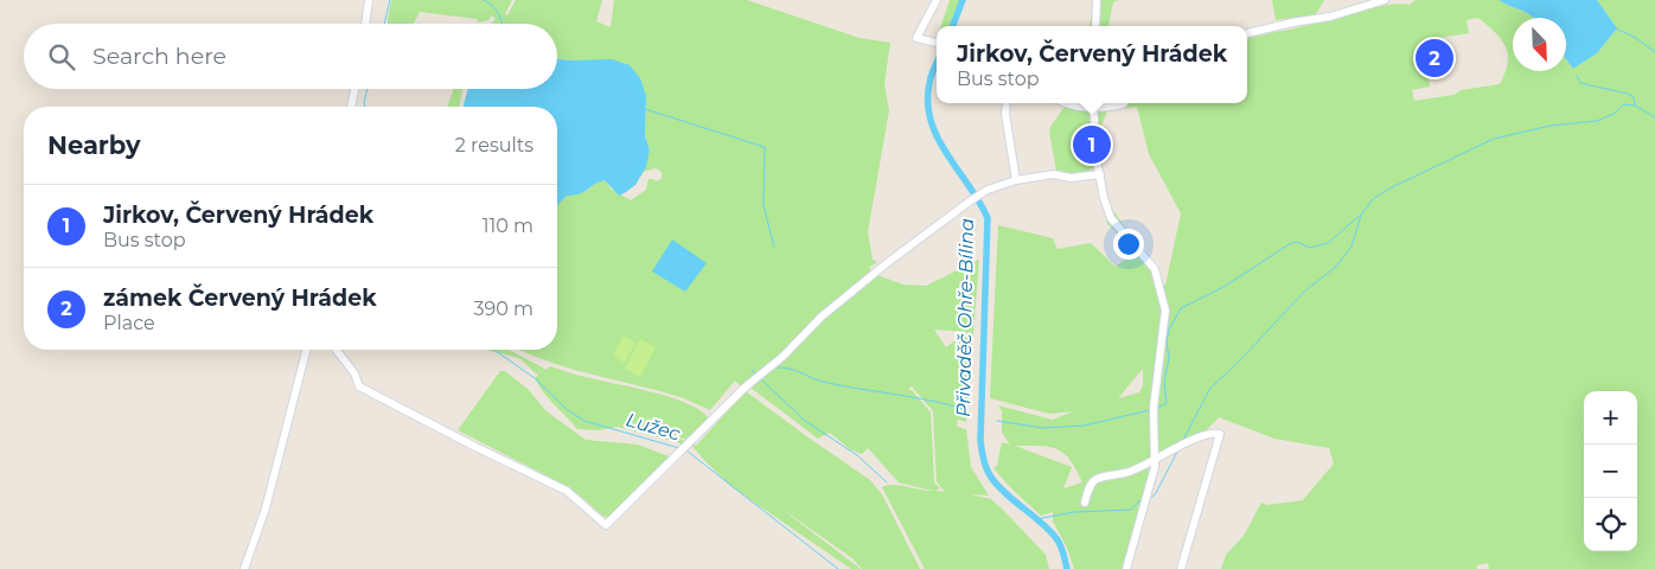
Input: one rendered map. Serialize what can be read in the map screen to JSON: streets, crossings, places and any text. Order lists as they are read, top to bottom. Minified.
{"water":["Přivaděč Ohře-Bílina","Lužec"],"north":"bottom right","page":{"search":"Search here","popup":["Jirkov, Červený Hrádek","Bus stop"],"pins":["2","1"],"heading":["Nearby","2 results"],"list":[{"mark":"1","name":"Jirkov, Červený Hrádek","note":"Bus stop","value":"110 m"},{"mark":"2","name":"zámek Červený Hrádek","note":"Place","value":"390 m"}],"map_buttons":["+","−"]}}
